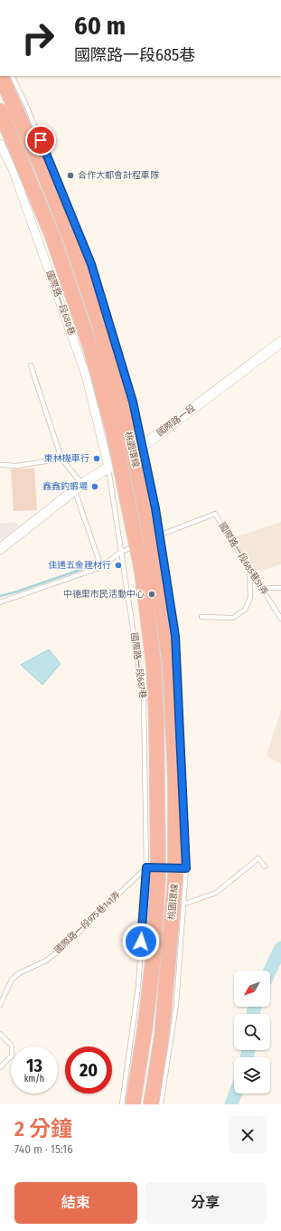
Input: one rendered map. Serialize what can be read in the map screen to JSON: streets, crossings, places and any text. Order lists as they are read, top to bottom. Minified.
{"streets":{"highway":["桃園環線"],"street":["國際路一段680巷","國際路一段"],"lane":["國際路一段685巷51弄","國際路一段687巷","國際路一段975巷141弄"]},"crossings":[["國際路一段680巷","國際路一段"],["國際路一段680巷","國際路一段687巷"],["國際路一段","國際路一段687巷"],["國際路一段687巷","國際路一段975巷141弄"]],"places":["合作大都會計程車隊","東林機車行","鑫鑫釣蝦場","佳通五金建材行","中德里市民活動中心"],"north":"bottom left","page":{"turn":["60 m","國際路一段685巷"],"speed":"13 km/h","limit":"20","heading":["2 分鐘","740 m · 15:16"],"buttons":["結束","分享"]}}
